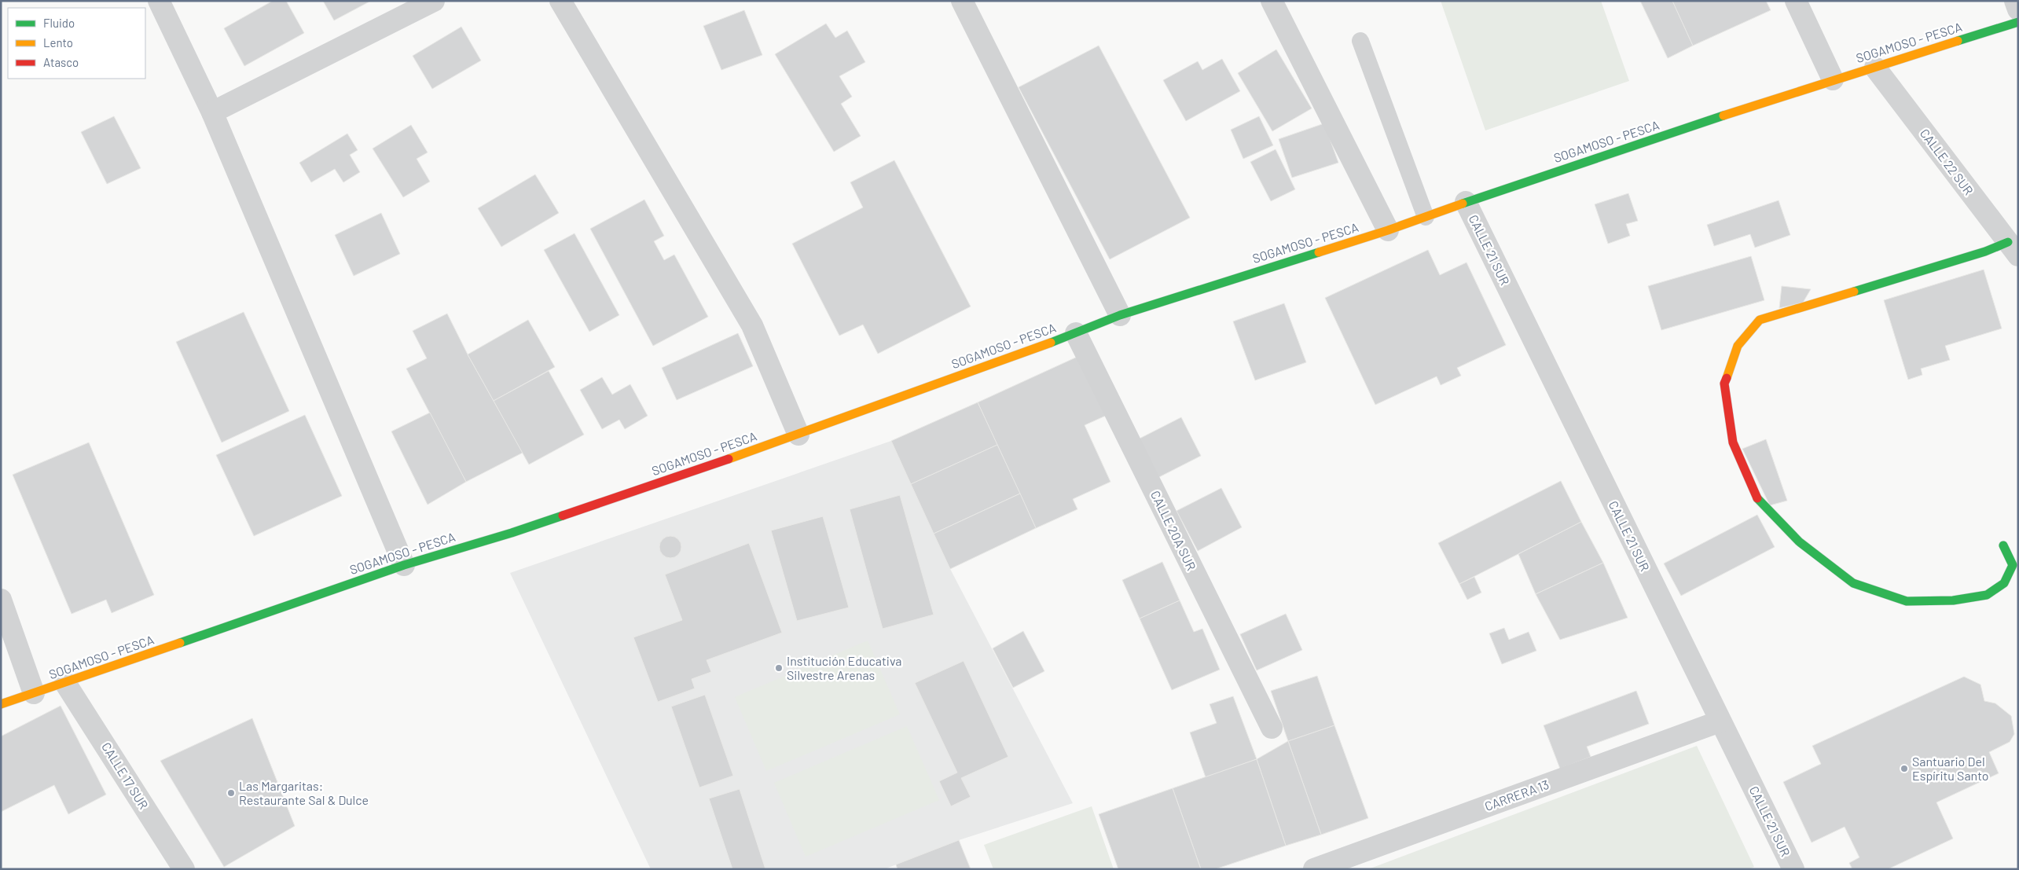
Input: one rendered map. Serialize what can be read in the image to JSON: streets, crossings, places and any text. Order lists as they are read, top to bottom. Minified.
{"streets":{"main road":["SOGAMOSO - PESCA"],"street":["CALLE 22 SUR","CALLE 21 SUR","CALLE 20A SUR","CALLE 17 SUR","CARRERA 13"]},"crossings":[["SOGAMOSO - PESCA","CALLE 22 SUR"],["SOGAMOSO - PESCA","CALLE 21 SUR"],["SOGAMOSO - PESCA","CALLE 20A SUR"],["SOGAMOSO - PESCA","CALLE 17 SUR"],["CALLE 21 SUR","CARRERA 13"]],"places":["Institución Educativa Silvestre Arenas","Santuario Del Espíritu Santo","Las Margaritas: Restaurante Sal & Dulce"],"legend":["Fluido","Lento","Atasco"]}
